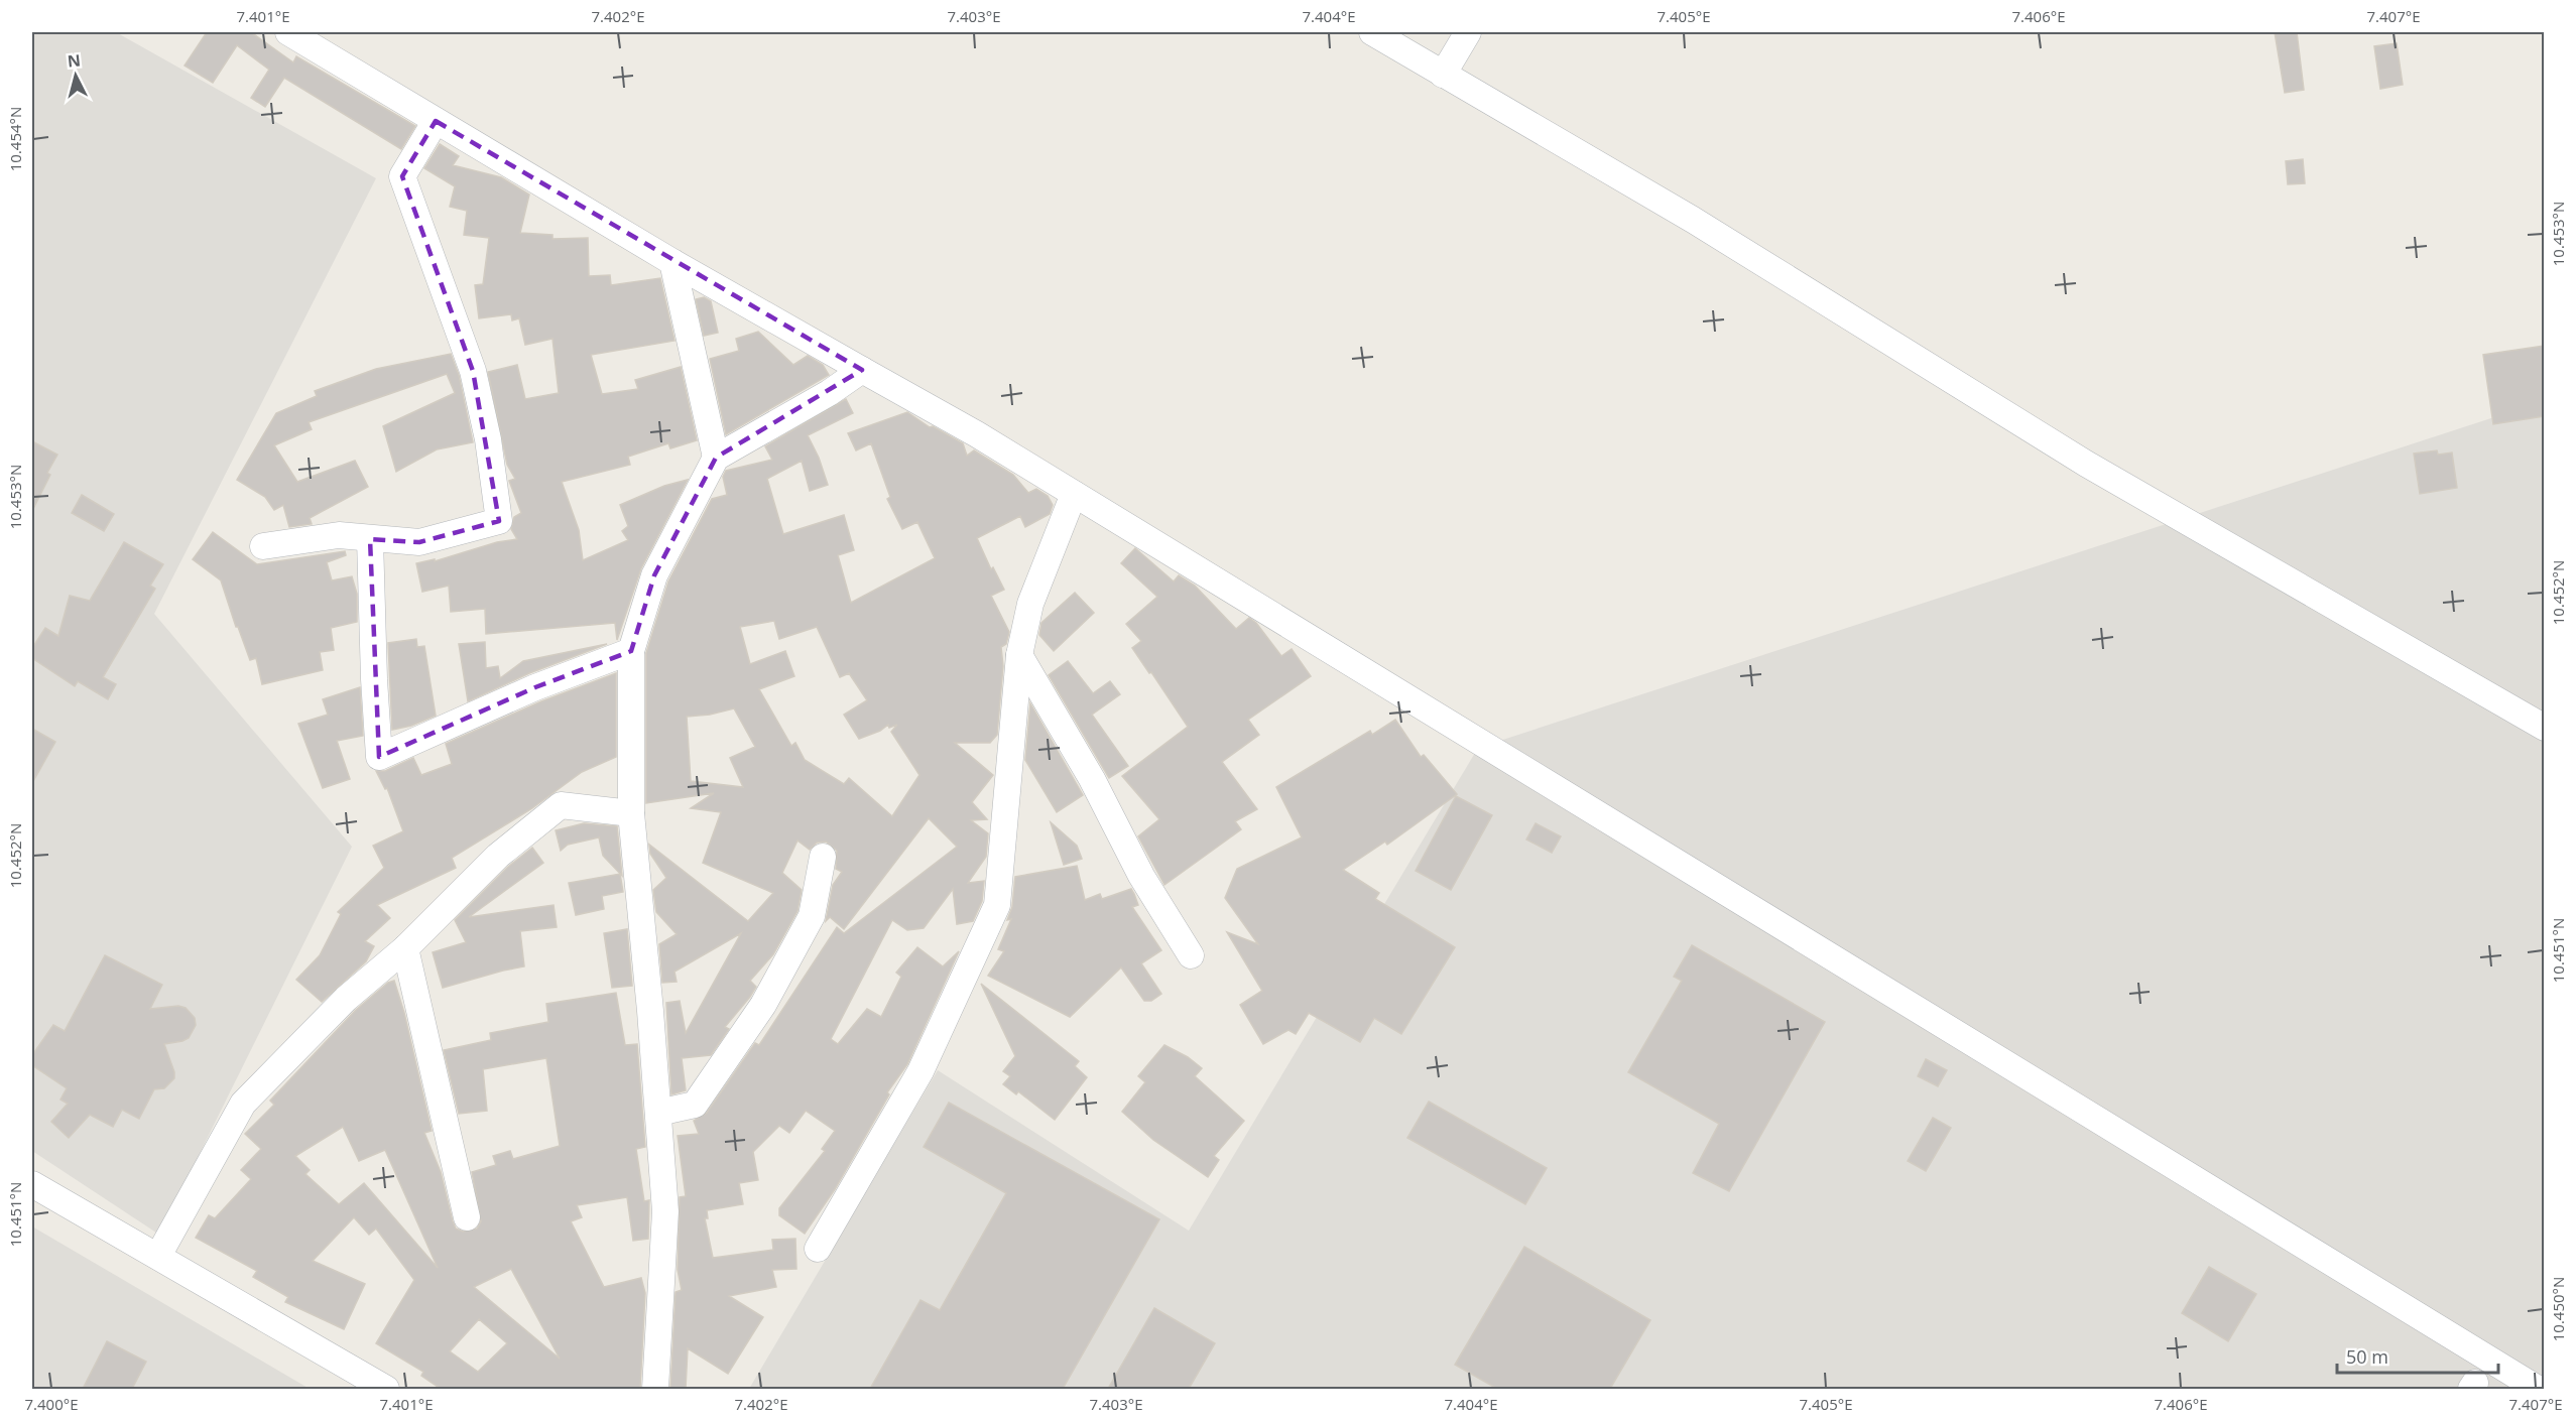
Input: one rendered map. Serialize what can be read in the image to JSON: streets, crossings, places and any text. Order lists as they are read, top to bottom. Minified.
{"scale_bar":"50 m","north":"top","coordinates":["7.401°E","7.402°E","7.403°E","7.404°E","7.405°E","7.406°E","7.407°E","10.454°N","10.453°N","10.452°N","10.451°N","10.450°N","7.400°E"]}
